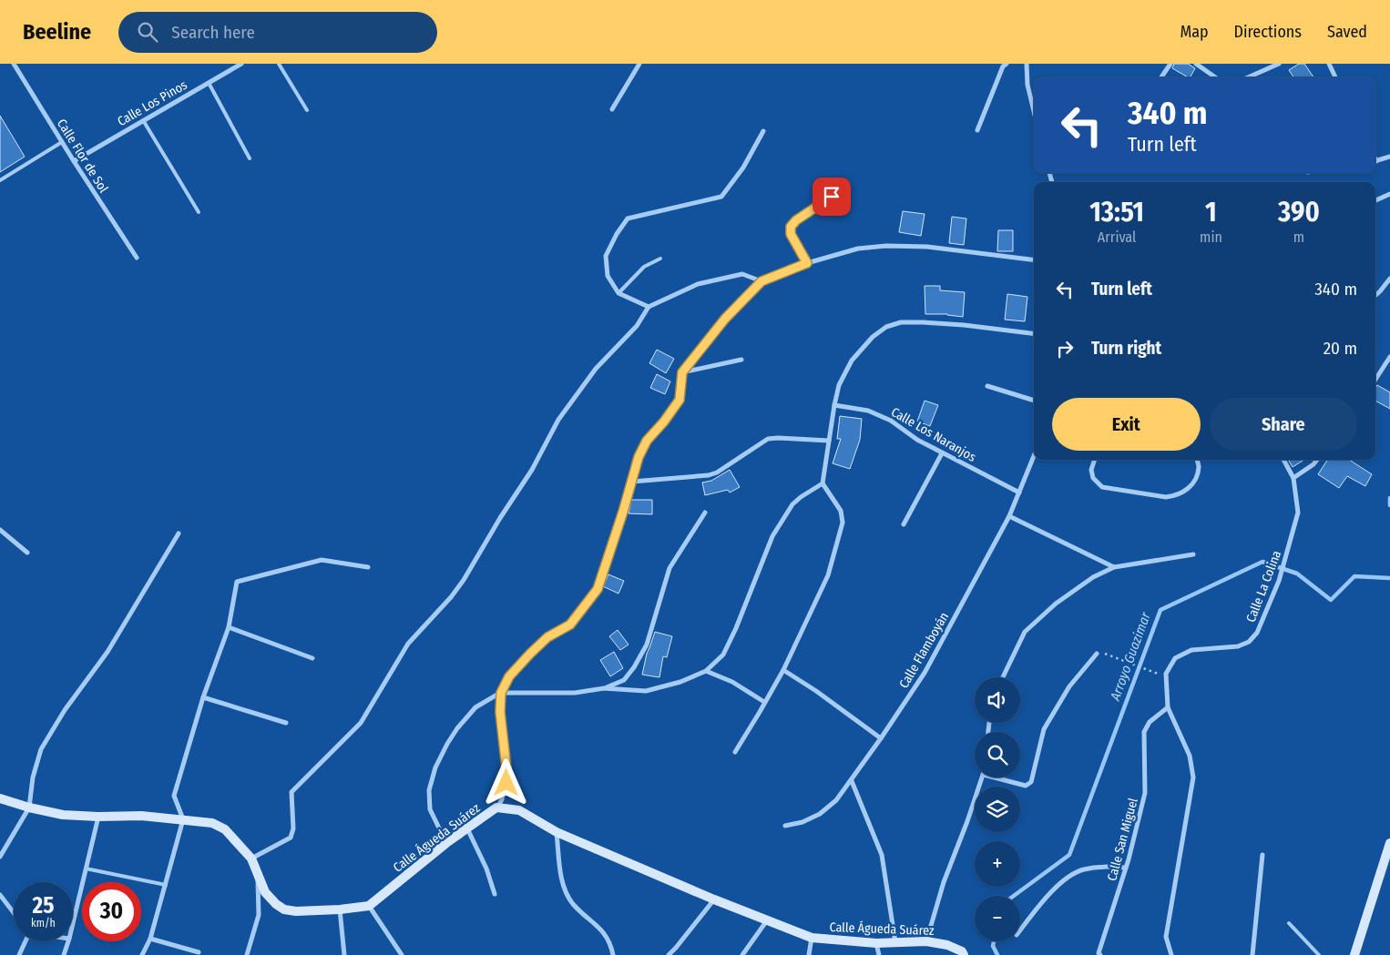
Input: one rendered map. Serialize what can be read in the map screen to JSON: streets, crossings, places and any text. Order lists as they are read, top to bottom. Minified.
{"streets":{"street":["Calle Los Pinos","Calle Flor de Sol","Calle Los Naranjos","Calle La Colina","Calle Flamboyán","Calle Águeda Suárez","Calle San Miguel"]},"crossings":[["Calle Los Pinos","Calle Flor de Sol"],["Calle Los Naranjos","Calle Flamboyán"]],"water":["Arroyo Guazimar"],"page":{"header":"Beeline","search":"Search here","nav":["Map","Directions","Saved"],"turn":["340 m","Turn left"],"eta":["13:51","Arrival","1","min","390","m"],"list":[{"name":"Turn left","value":"340 m"},{"name":"Turn right","value":"20 m"}],"buttons":["Exit","Share"],"map_buttons":["+","−"],"speed":"25 km/h","limit":"30"}}
